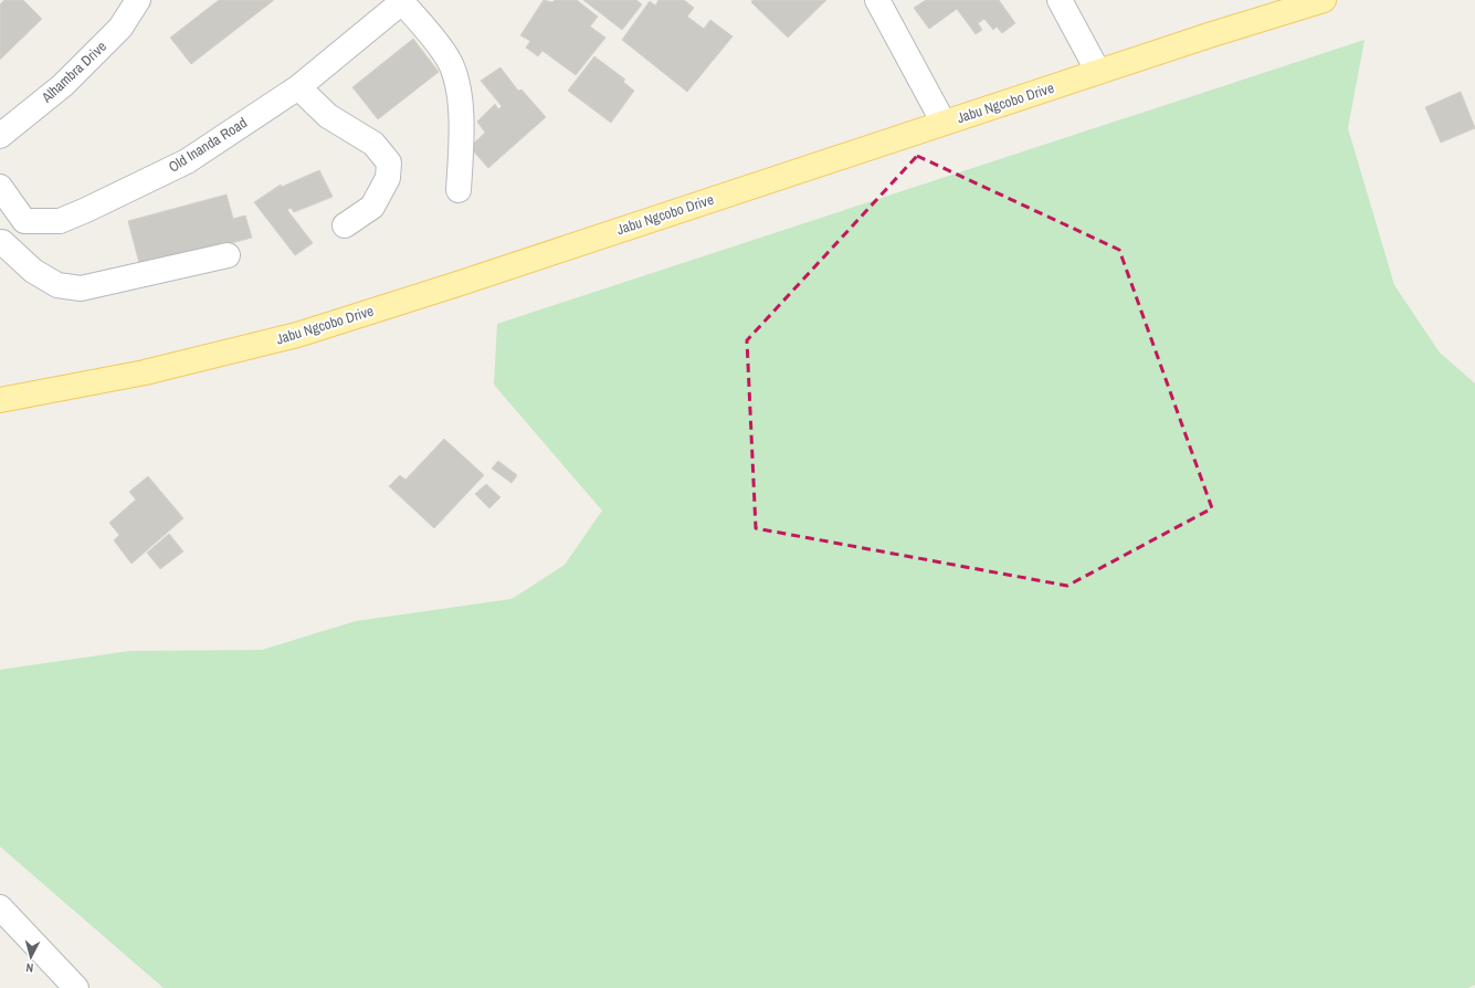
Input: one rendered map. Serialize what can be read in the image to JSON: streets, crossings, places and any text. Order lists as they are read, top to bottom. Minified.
{"streets":{"main road":["Jabu Ngcobo Drive"],"street":["Alhambra Drive","Old Inanda Road"]},"north":"bottom"}
